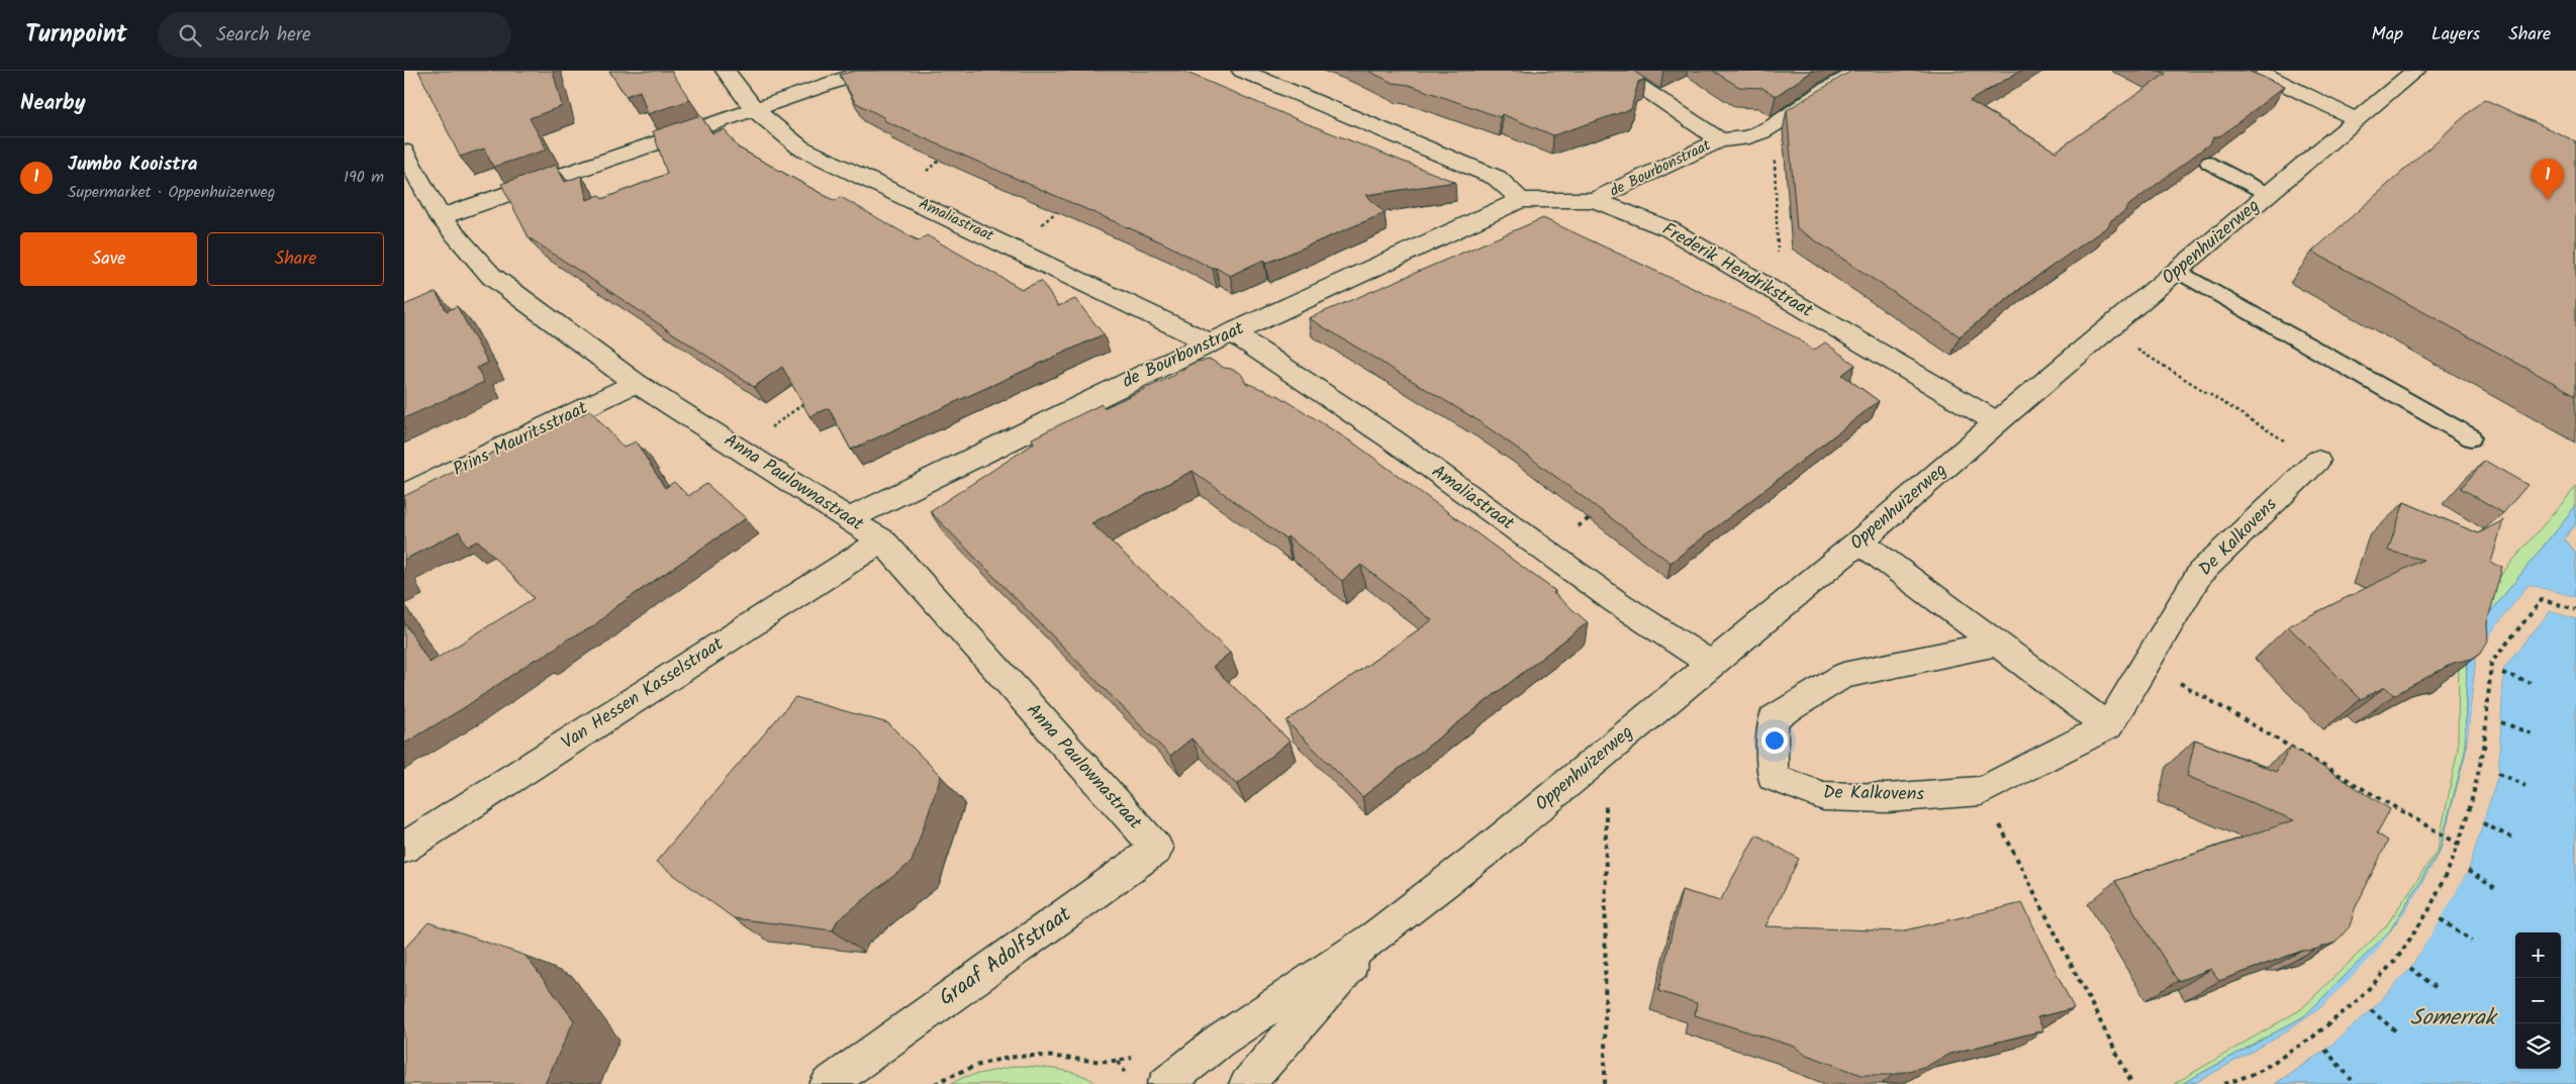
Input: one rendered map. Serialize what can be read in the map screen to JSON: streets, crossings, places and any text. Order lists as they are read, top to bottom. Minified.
{"streets":{"street":["de Bourbonstraat","Amaliastraat","Oppenhuizerweg","Frederik Hendrikstraat","Prins Mauritsstraat","Anna Paulownastraat","De Kalkovens","Van Hessen Kasselstraat","Graaf Adolfstraat"]},"crossings":[["de Bourbonstraat","Amaliastraat"],["de Bourbonstraat","Frederik Hendrikstraat"],["de Bourbonstraat","Anna Paulownastraat"],["Amaliastraat","Oppenhuizerweg"],["Oppenhuizerweg","Frederik Hendrikstraat"],["Prins Mauritsstraat","Anna Paulownastraat"],["Anna Paulownastraat","Van Hessen Kasselstraat"],["Anna Paulownastraat","Graaf Adolfstraat"]],"water":["Somerrak"],"page":{"header":"Turnpoint","search":"Search here","nav":["Map","Layers","Share"],"heading":"Nearby","list":[{"mark":"1","name":"Jumbo Kooistra","note":"Supermarket · Oppenhuizerweg","value":"190 m"}],"pins":"1","buttons":["Save","Share"],"map_buttons":["+","−"]}}
